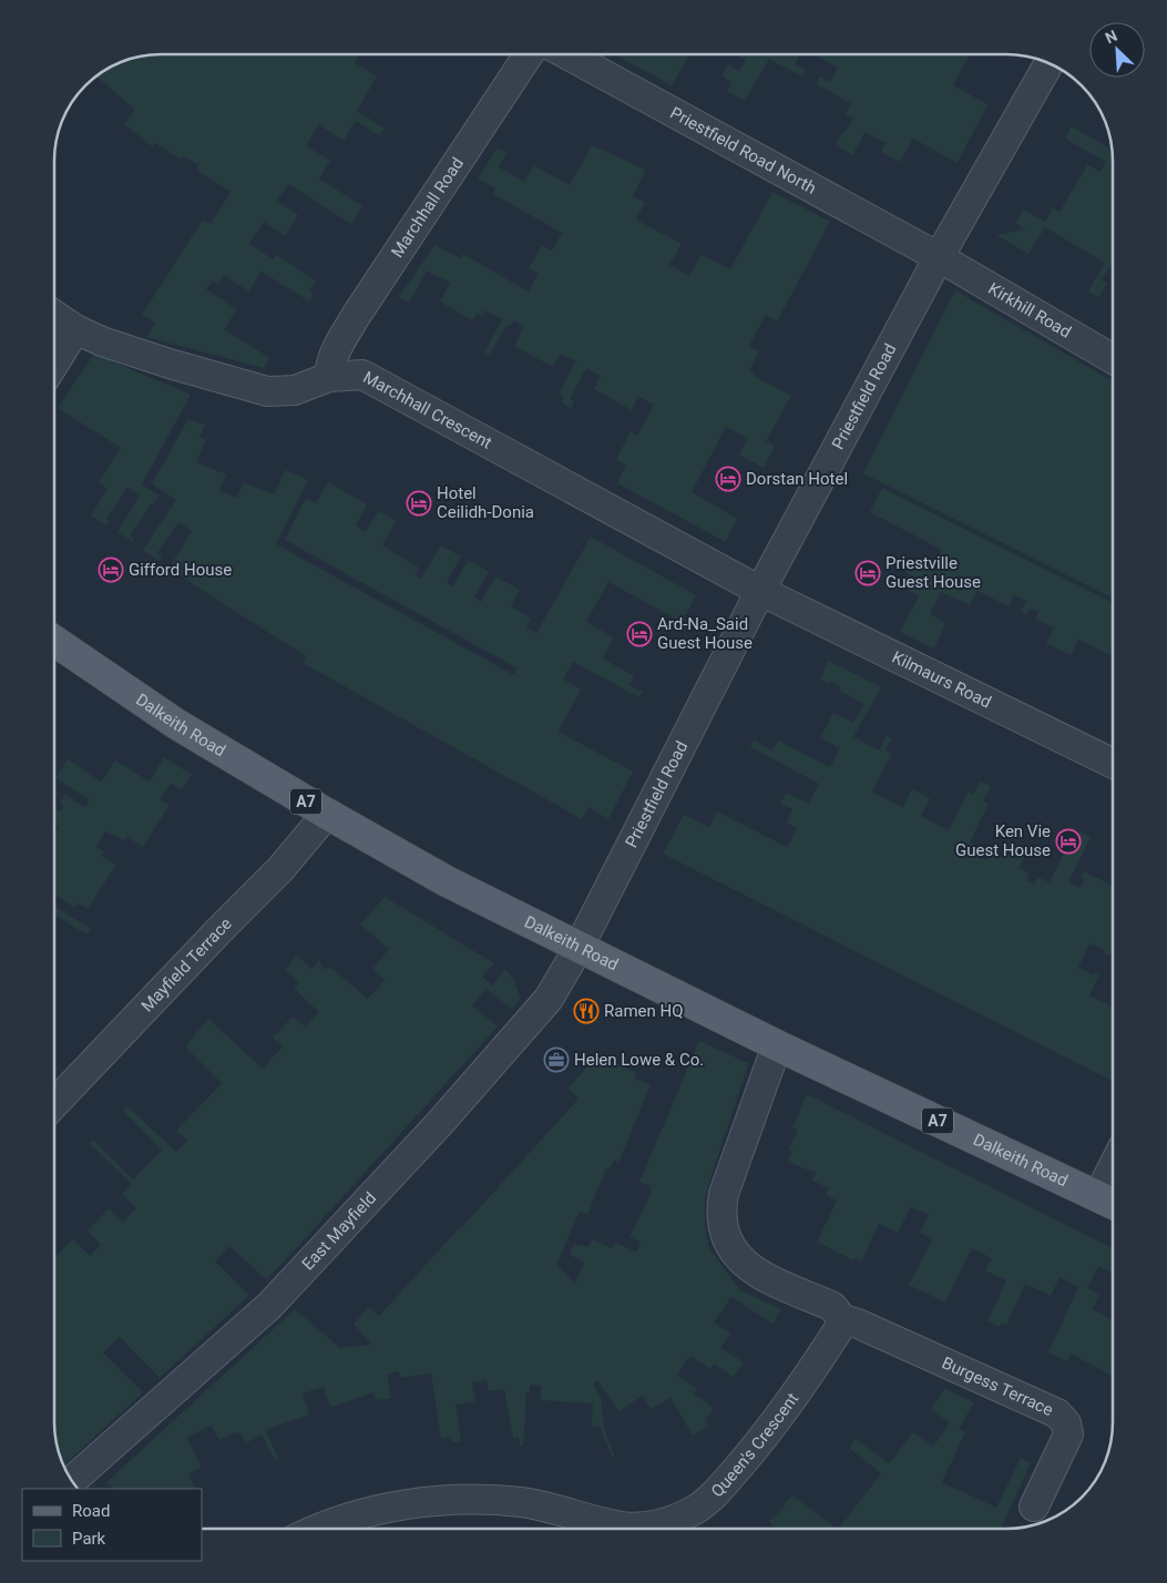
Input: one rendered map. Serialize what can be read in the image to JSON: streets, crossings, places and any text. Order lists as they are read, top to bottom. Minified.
{"streets":{"main road":["Dalkeith Road","A7"],"street":["Priestfield Road North","Marchhall Road","Kirkhill Road","Priestfield Road","Marchhall Crescent","Kilmaurs Road","Mayfield Terrace","East Mayfield","Burgess Terrace","Queen's Crescent"]},"crossings":[["Priestfield Road North","Kirkhill Road"],["Priestfield Road North","Priestfield Road"],["Marchhall Road","Marchhall Crescent"],["Kirkhill Road","Priestfield Road"],["Priestfield Road","Marchhall Crescent"],["Priestfield Road","Kilmaurs Road"],["Priestfield Road","Dalkeith Road"],["Priestfield Road","East Mayfield"],["Marchhall Crescent","Kilmaurs Road"],["Dalkeith Road","Mayfield Terrace"],["Dalkeith Road","East Mayfield"],["Burgess Terrace","Queen's Crescent"]],"places":{"hotel":["Dorstan Hotel","Hotel Ceilidh-Donia","Gifford House","Priestville Guest House","Ard-Na_Said Guest House","Ken Vie Guest House"],"restaurant":["Ramen HQ"],"office":["Helen Lowe & Co."]},"legend":["Road","Park"],"north":"top left"}
